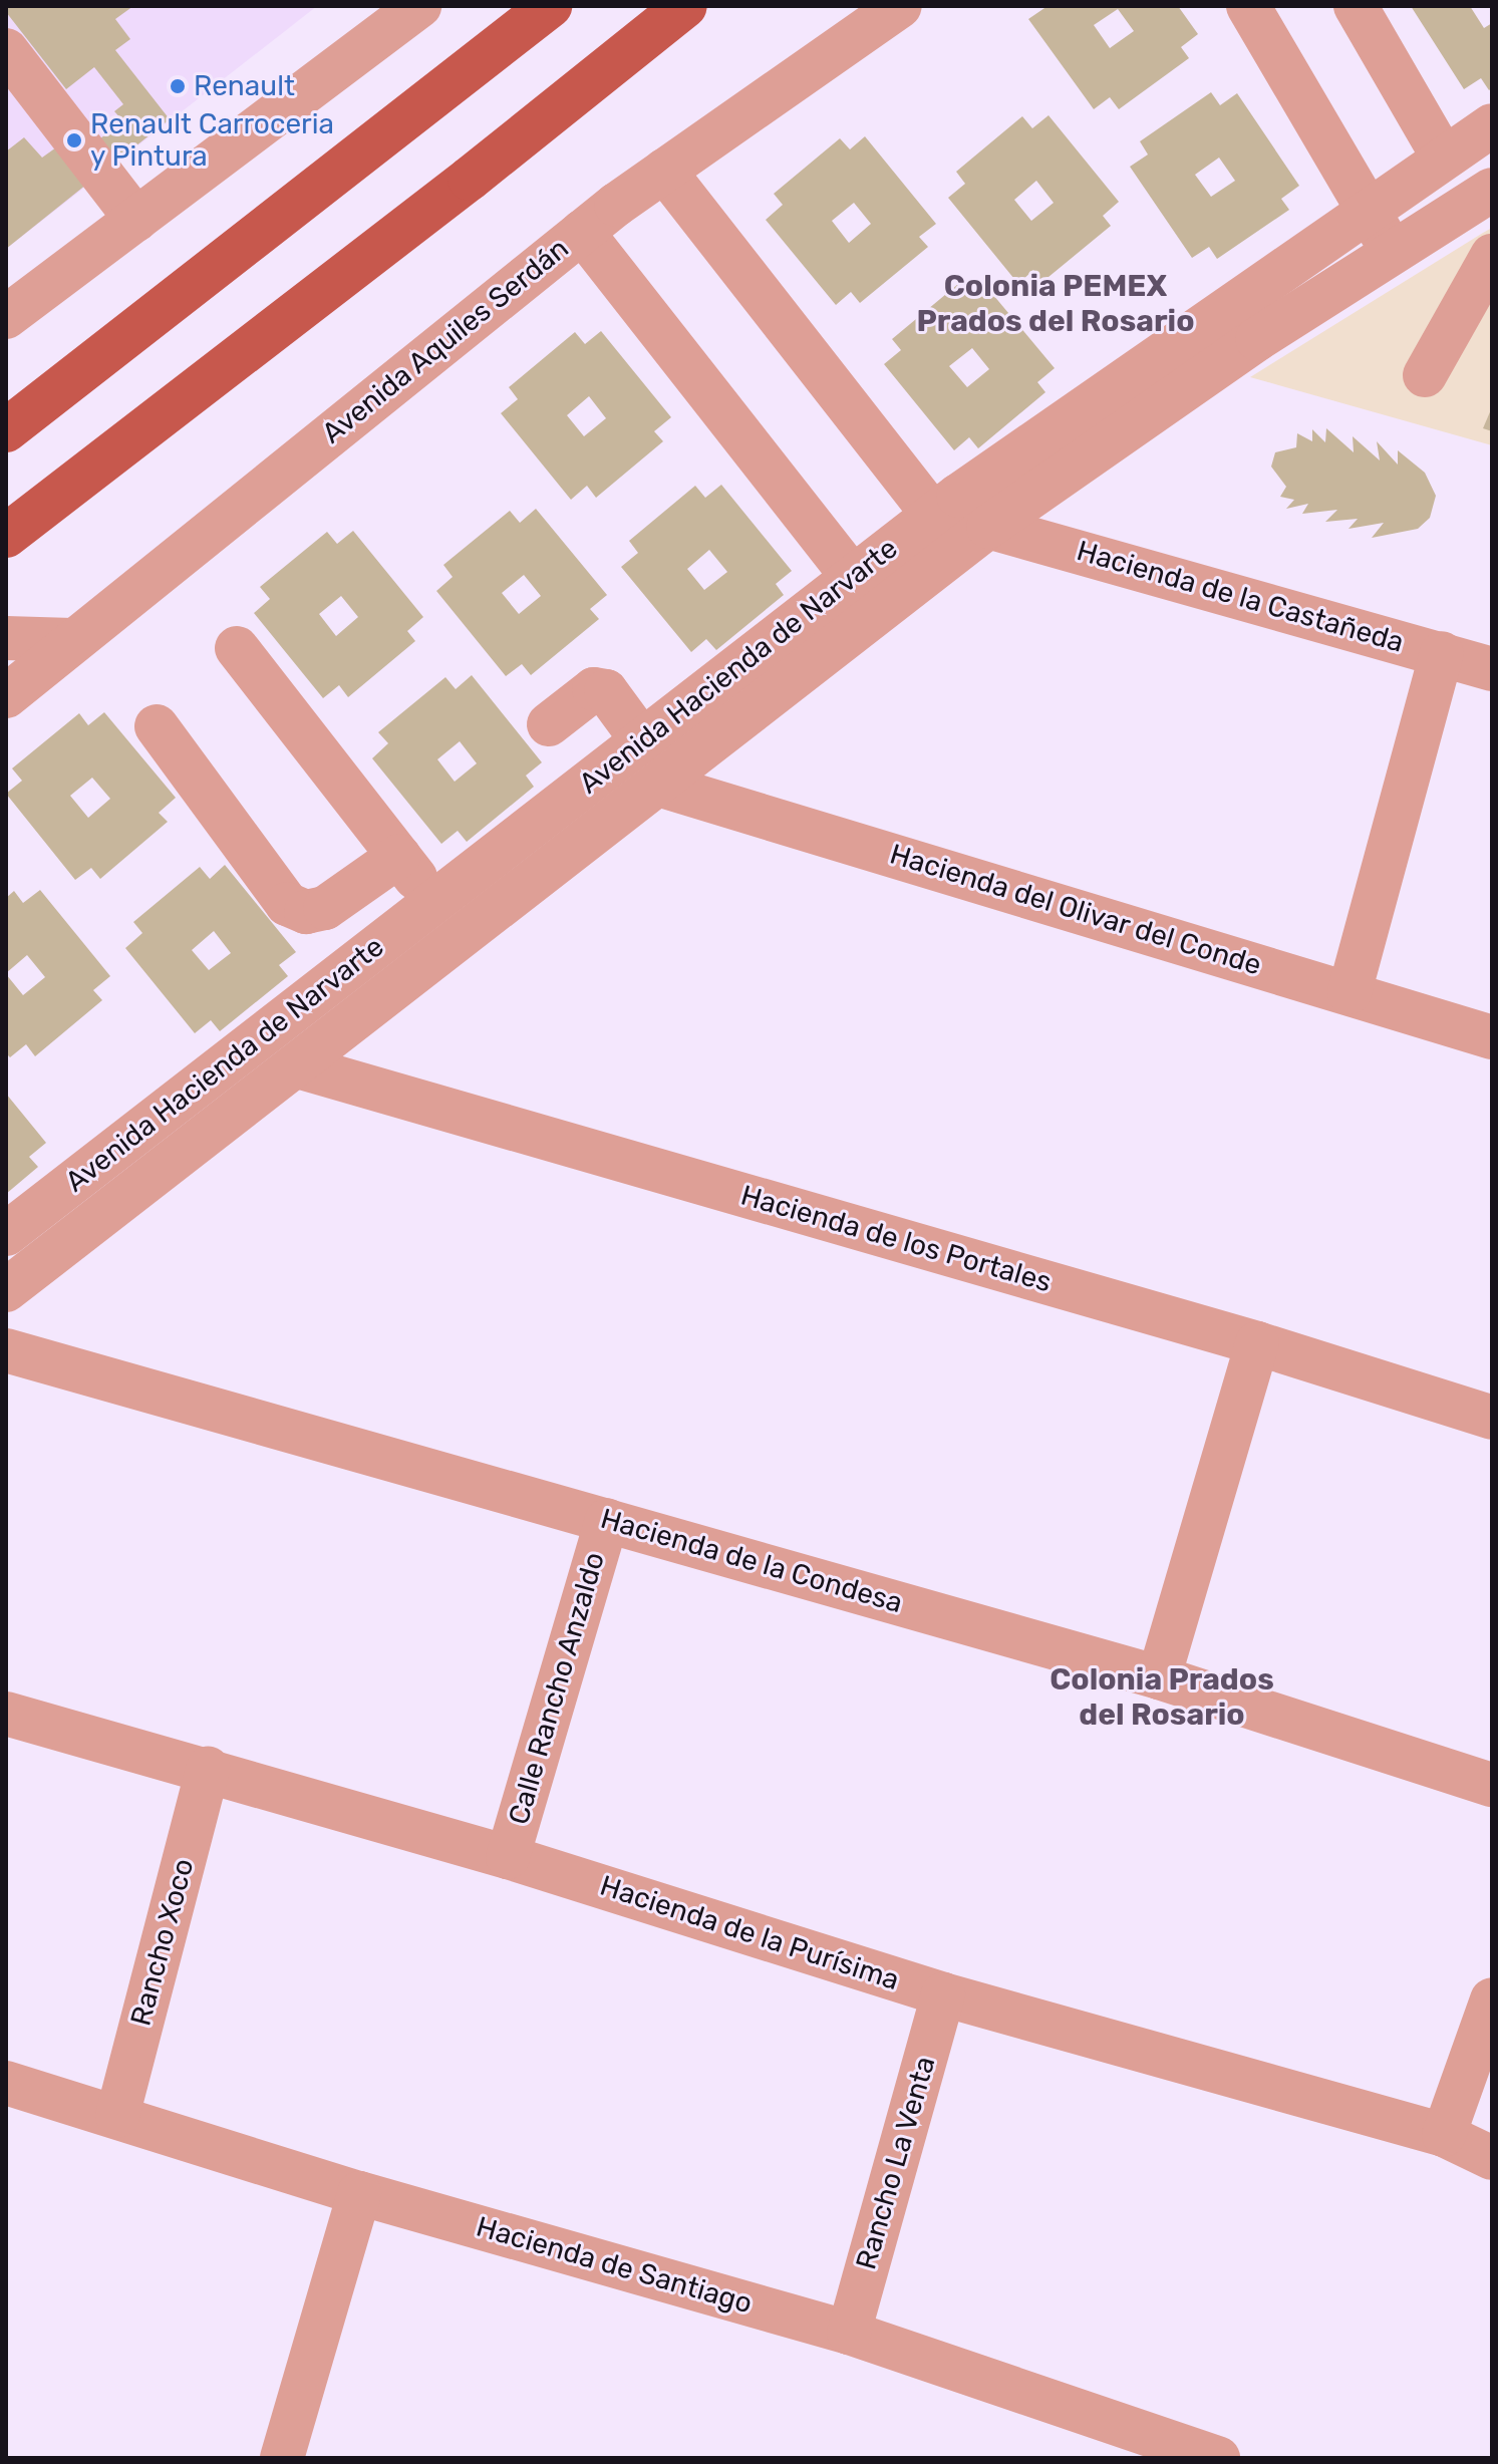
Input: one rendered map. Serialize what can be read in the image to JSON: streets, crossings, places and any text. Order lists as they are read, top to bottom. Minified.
{"streets":{"street":["Avenida Aquiles Serdán","Hacienda de la Castañeda","Avenida Hacienda de Narvarte","Hacienda del Olivar del Conde","Hacienda de los Portales","Hacienda de la Condesa","Calle Rancho Anzaldo","Hacienda de la Purísima","Rancho Xoco","Rancho La Venta","Hacienda de Santiago"]},"crossings":[["Hacienda de la Castañeda","Avenida Hacienda de Narvarte"],["Avenida Hacienda de Narvarte","Hacienda del Olivar del Conde"],["Avenida Hacienda de Narvarte","Hacienda de los Portales"],["Hacienda de la Condesa","Calle Rancho Anzaldo"],["Calle Rancho Anzaldo","Hacienda de la Purísima"],["Hacienda de la Purísima","Rancho Xoco"],["Hacienda de la Purísima","Rancho La Venta"],["Rancho Xoco","Hacienda de Santiago"],["Rancho La Venta","Hacienda de Santiago"]],"districts":["Colonia PEMEX Prados del Rosario","Colonia Prados del Rosario"],"places":["Renault","Renault Carroceria y Pintura"]}
